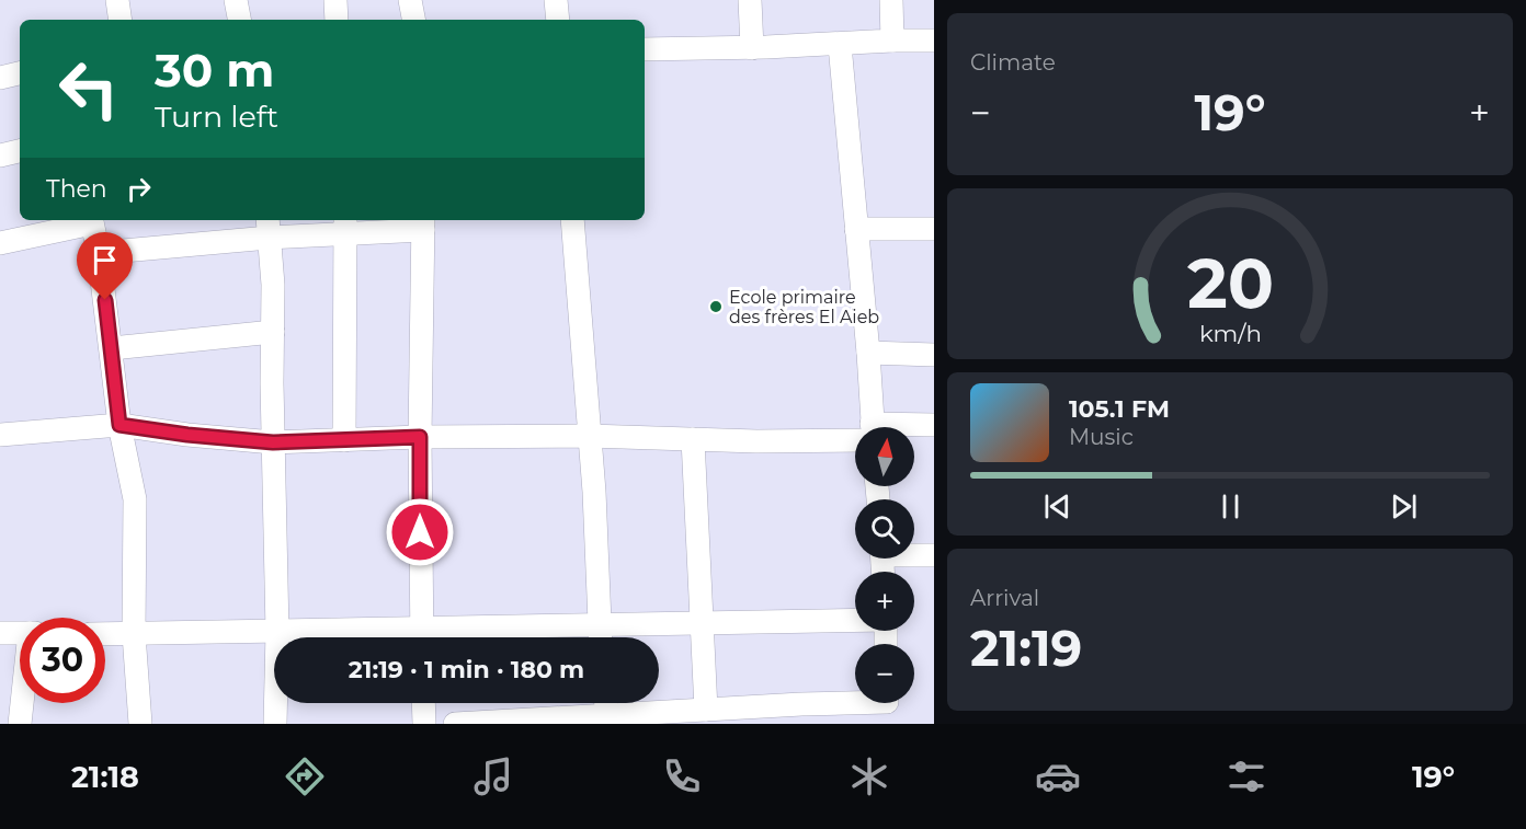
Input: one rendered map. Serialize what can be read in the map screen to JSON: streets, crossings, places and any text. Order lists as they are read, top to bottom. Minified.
{"places":["Ecole primaire des frères El Aieb"],"north":"top","page":{"tile":["Climate",["Arrival","21:19"]],"turn":["30 m","Turn left"],"heat":["−","19°","+"],"then":"Then","song":["105.1 FM","Music"],"map_buttons":["+","−"],"limit":"30","trip":"21:19 · 1 min · 180 m","tabs":["21:18","19°"],"gauge":["20","km/h"]}}
